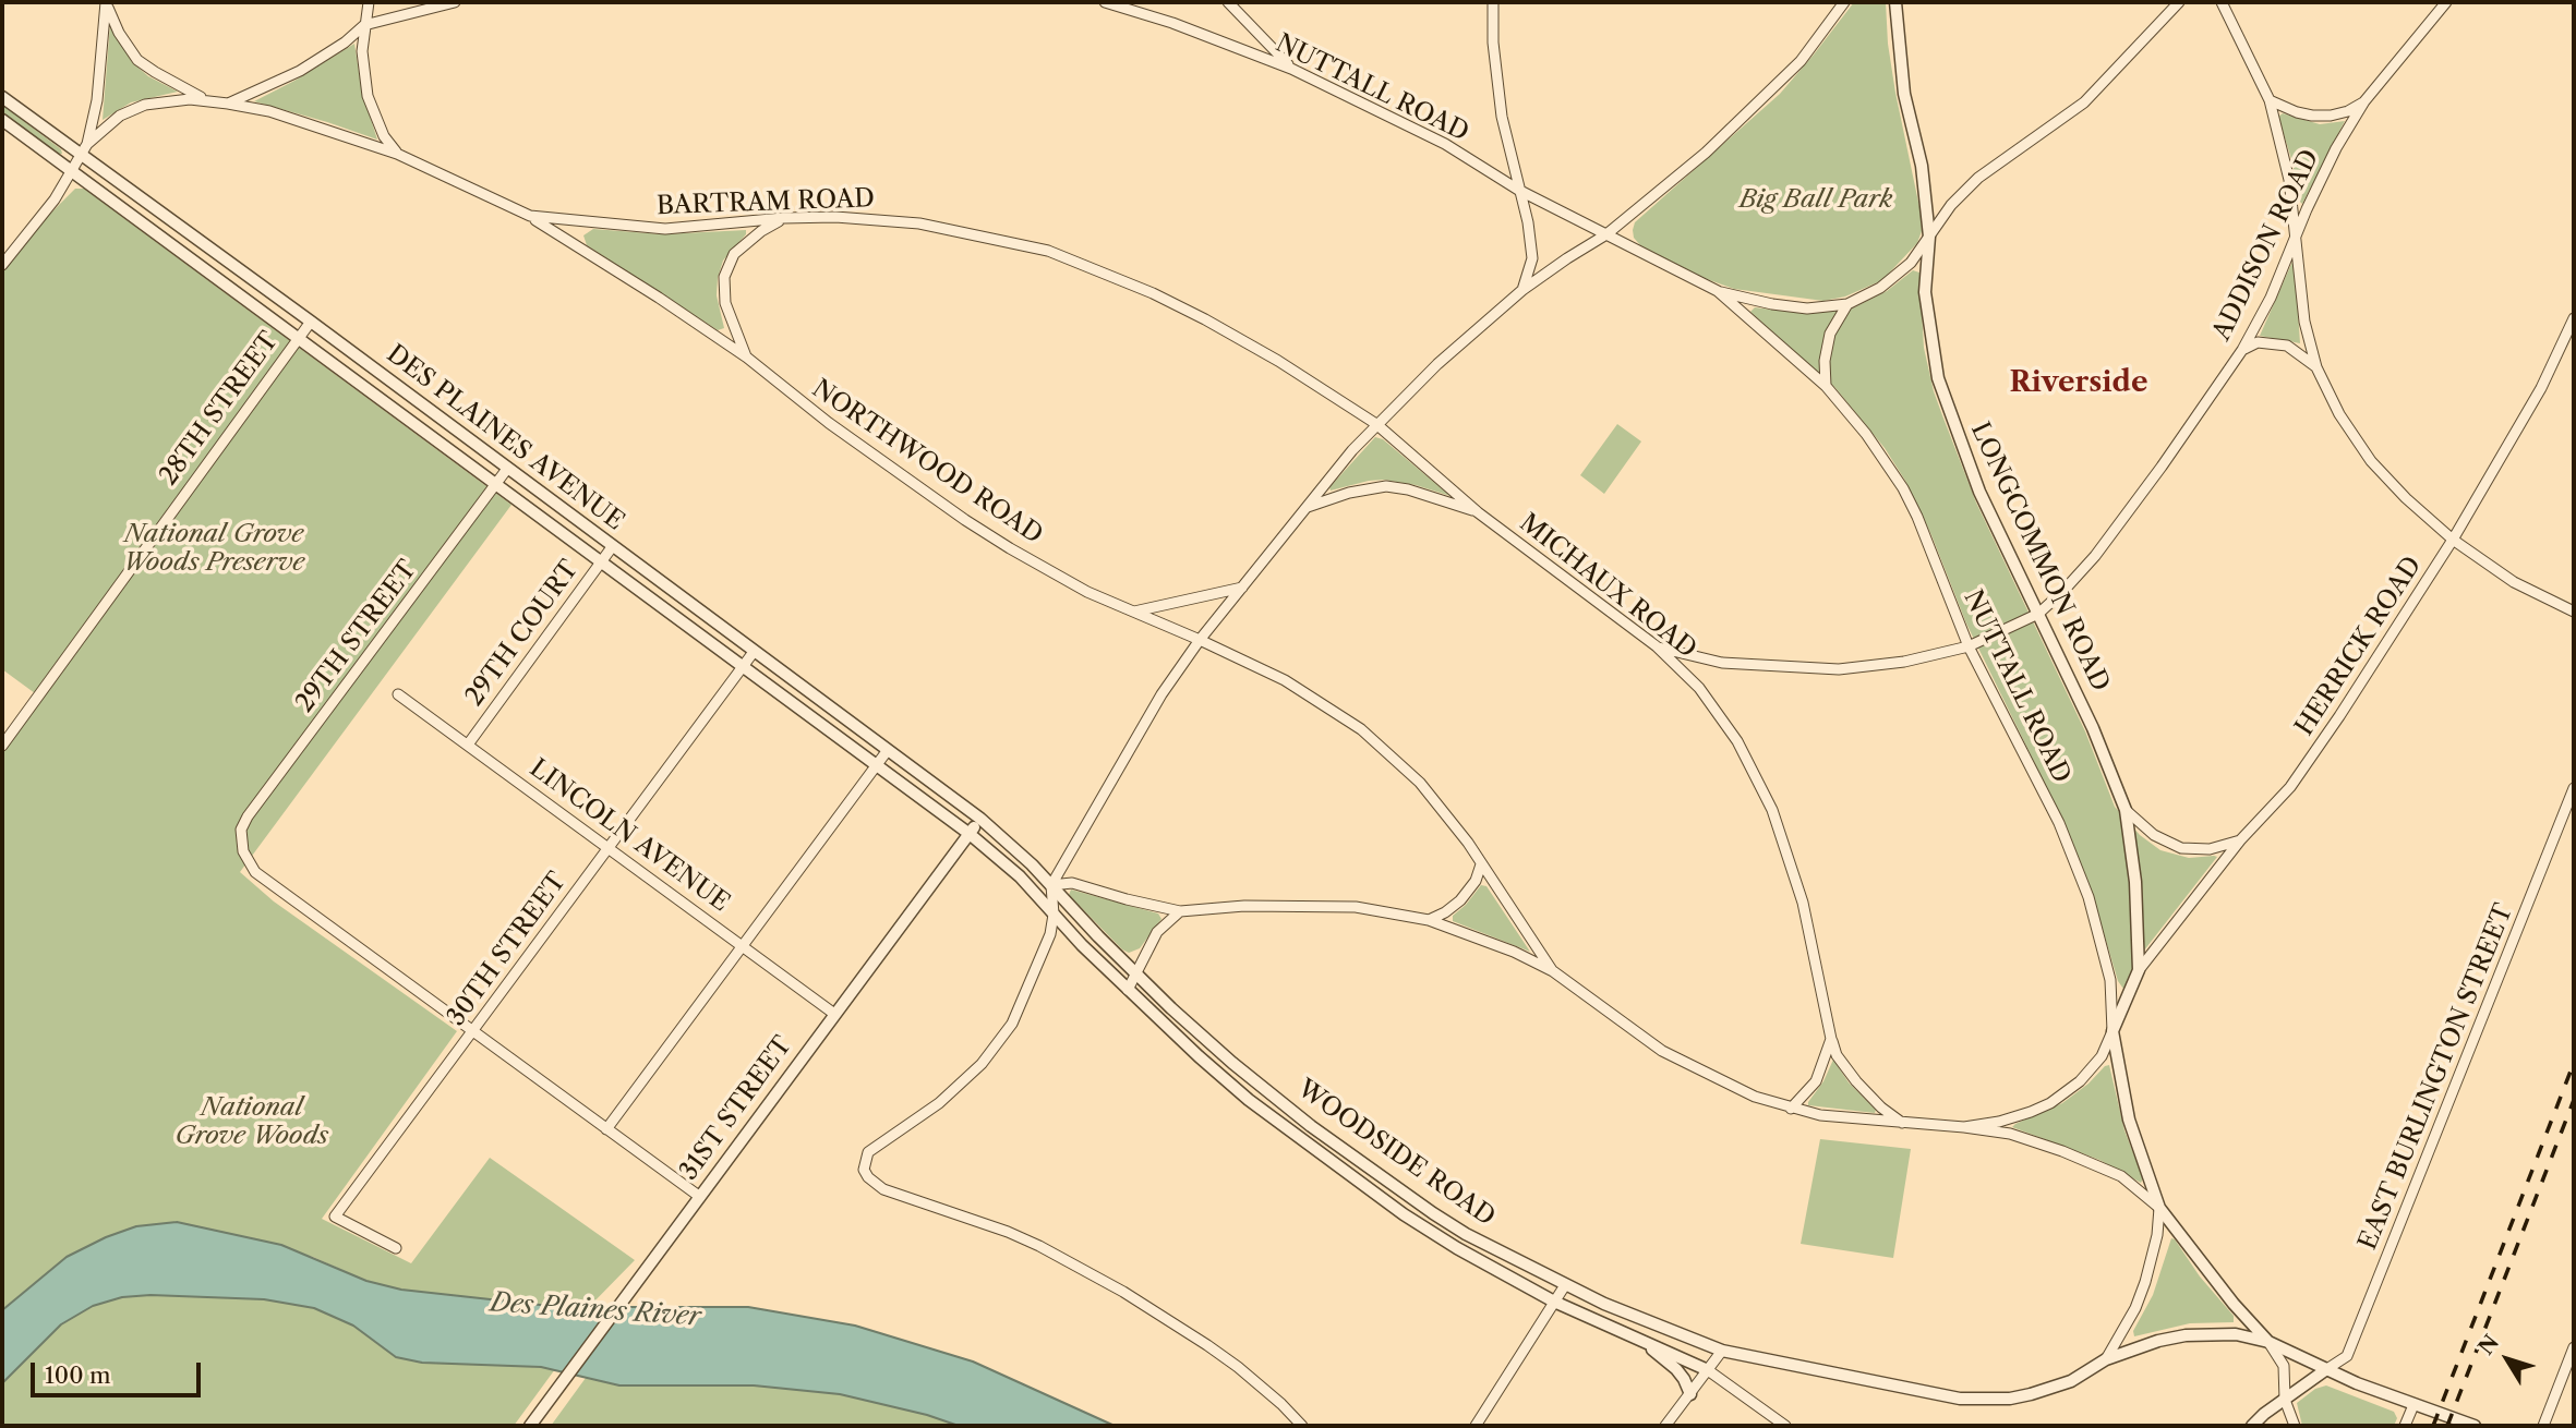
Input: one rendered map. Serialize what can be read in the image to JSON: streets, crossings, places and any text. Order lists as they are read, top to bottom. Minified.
{"streets":{"street":["NUTTALL ROAD","BARTRAM ROAD","ADDISON ROAD","28TH STREET","DES PLAINES AVENUE","NORTHWOOD ROAD","LONGCOMMON ROAD","MICHAUX ROAD","29TH COURT","29TH STREET","HERRICK ROAD","LINCOLN AVENUE","30TH STREET","EAST BURLINGTON STREET","31ST STREET","WOODSIDE ROAD"]},"crossings":[["NUTTALL ROAD","LONGCOMMON ROAD"],["BARTRAM ROAD","DES PLAINES AVENUE"],["BARTRAM ROAD","NORTHWOOD ROAD"],["BARTRAM ROAD","MICHAUX ROAD"],["ADDISON ROAD","LONGCOMMON ROAD"],["28TH STREET","DES PLAINES AVENUE"],["DES PLAINES AVENUE","29TH COURT"],["DES PLAINES AVENUE","29TH STREET"],["DES PLAINES AVENUE","30TH STREET"],["DES PLAINES AVENUE","31ST STREET"],["DES PLAINES AVENUE","WOODSIDE ROAD"],["LONGCOMMON ROAD","HERRICK ROAD"],["29TH COURT","LINCOLN AVENUE"],["29TH STREET","30TH STREET"],["LINCOLN AVENUE","30TH STREET"],["LINCOLN AVENUE","31ST STREET"],["31ST STREET","WOODSIDE ROAD"]],"districts":["Riverside"],"water":["Des Plaines River"],"parks":["Big Ball Park","National Grove Woods Preserve","National Grove Woods"],"scale_bar":"100 m","north":"top left"}
